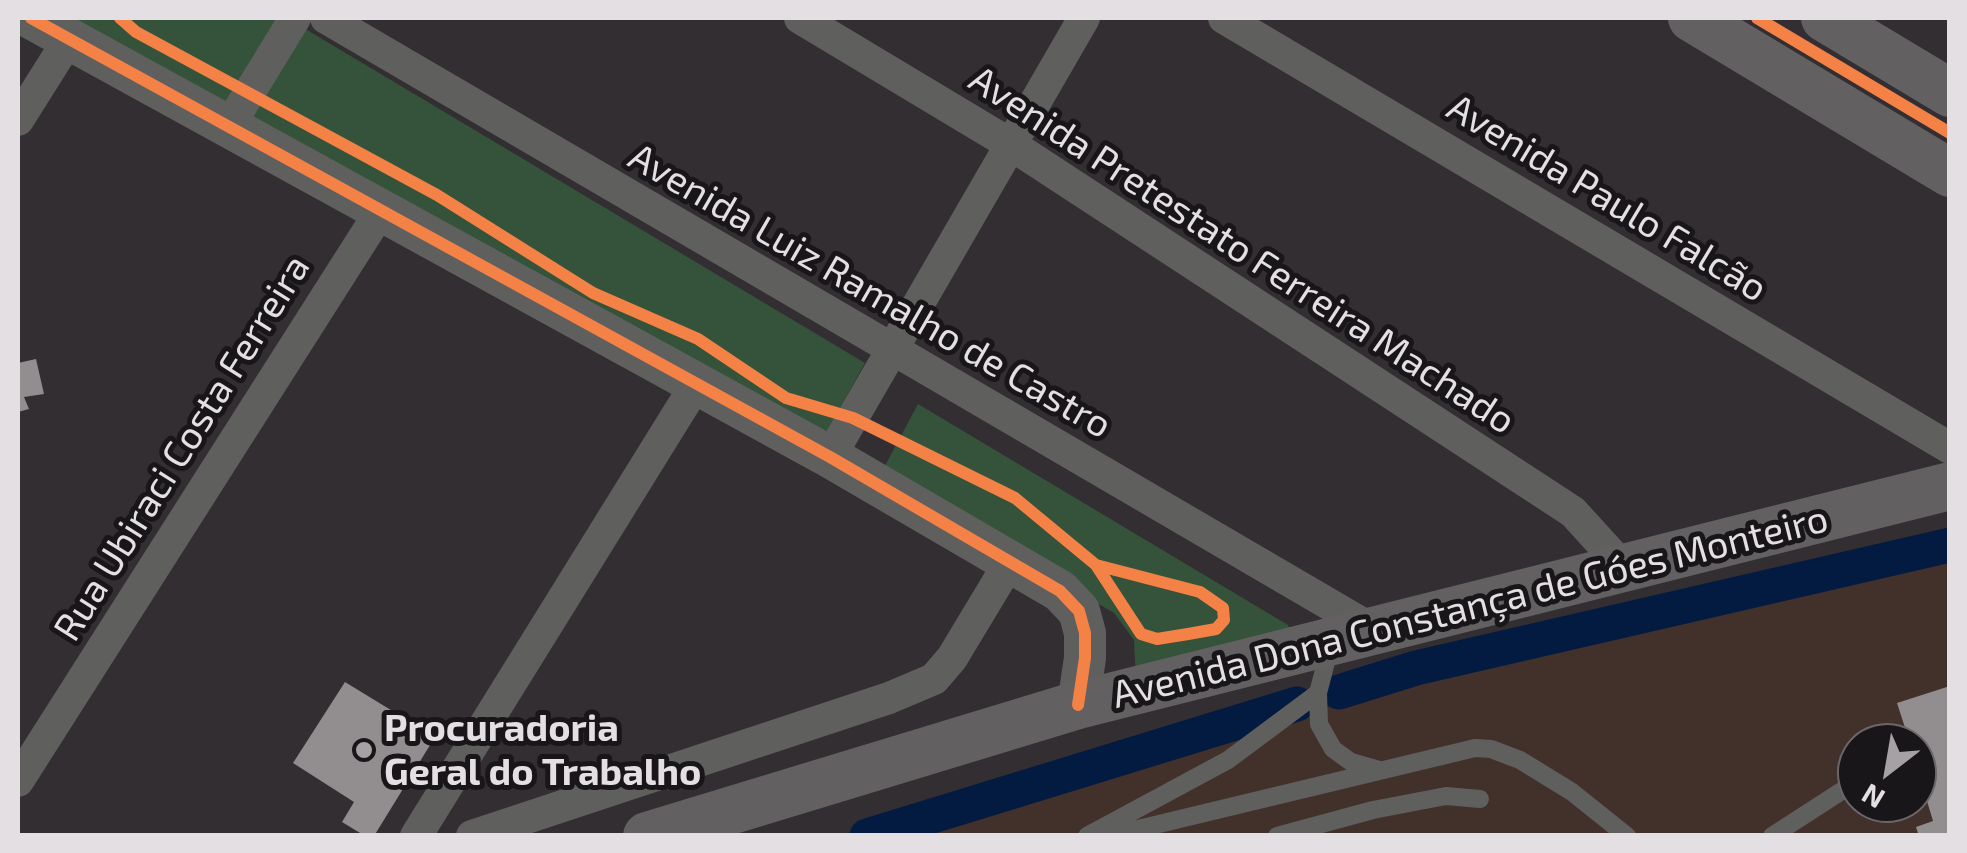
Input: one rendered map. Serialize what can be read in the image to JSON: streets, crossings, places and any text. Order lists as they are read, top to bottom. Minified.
{"streets":{"main road":["Avenida Dona Constança de Góes Monteiro"],"street":["Avenida Paulo Falcão","Avenida Pretestato Ferreira Machado","Avenida Luiz Ramalho de Castro","Rua Ubiraci Costa Ferreira"]},"crossings":[["Avenida Pretestato Ferreira Machado","Avenida Dona Constança de Góes Monteiro"],["Avenida Luiz Ramalho de Castro","Avenida Dona Constança de Góes Monteiro"]],"places":["Procuradoria Geral do Trabalho"],"north":"bottom left"}
